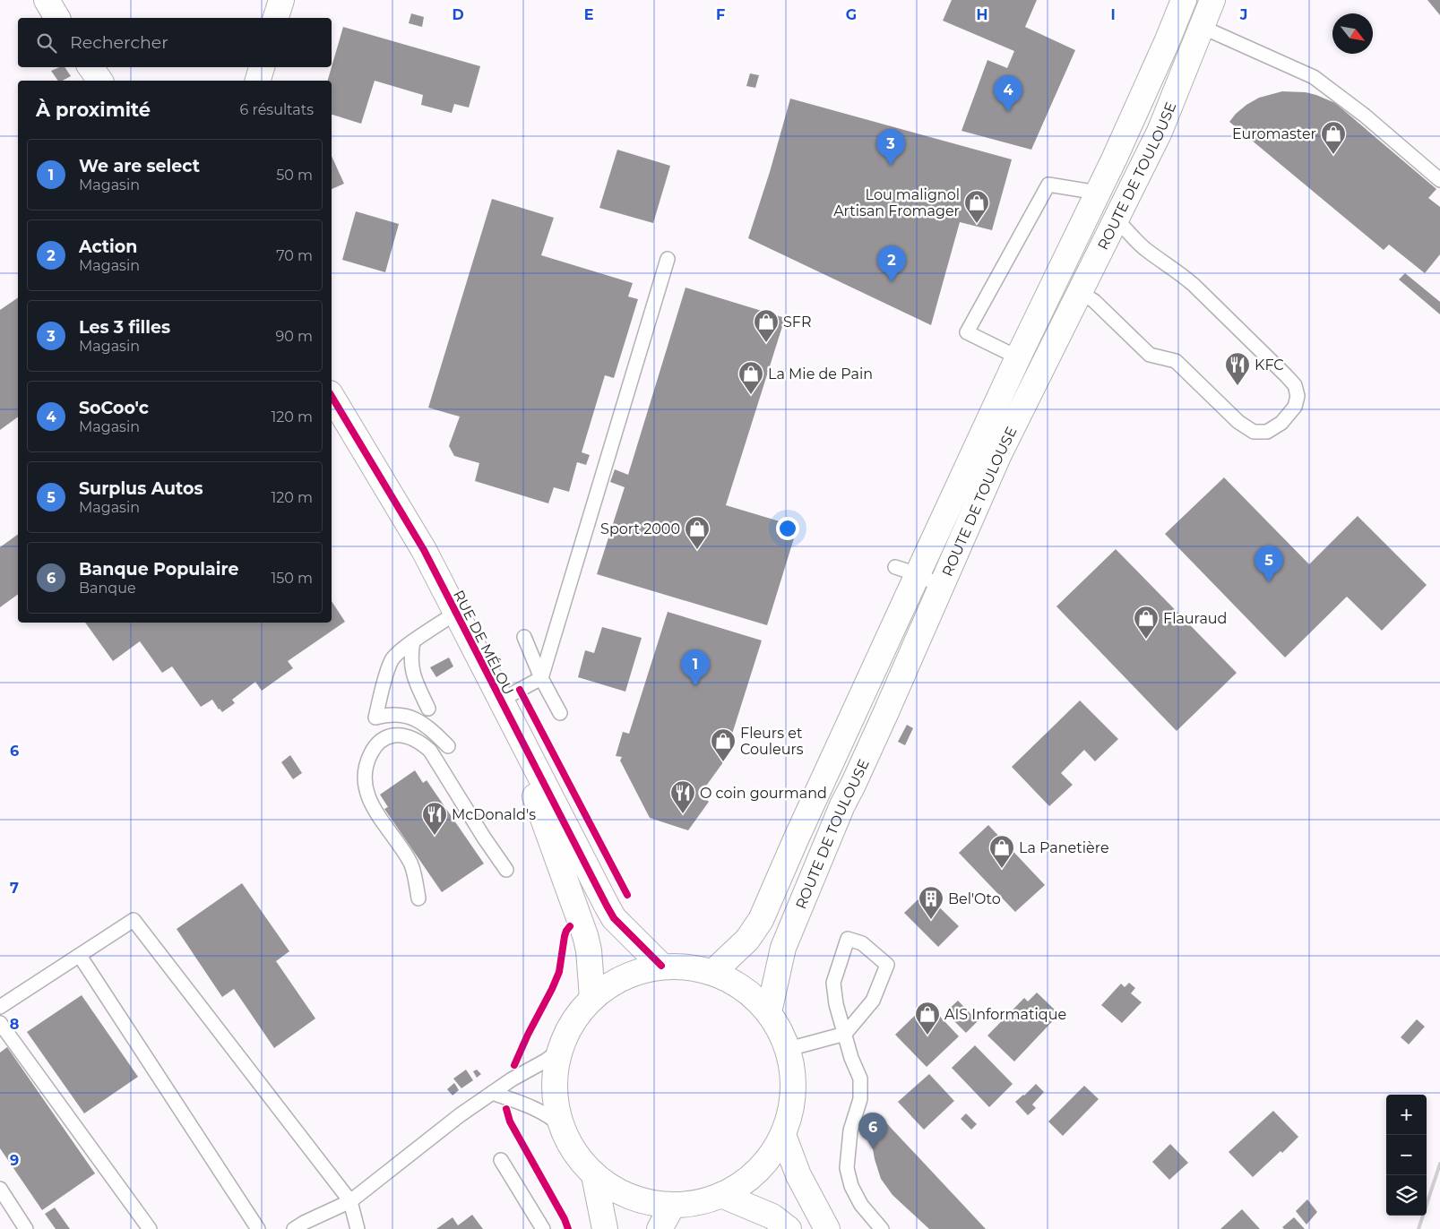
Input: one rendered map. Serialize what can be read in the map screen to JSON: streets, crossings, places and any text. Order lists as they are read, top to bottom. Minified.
{"streets":{"main road":["ROUTE DE TOULOUSE","RUE DE MÉLOU"]},"places":{"shop":["Euromaster","Lou malignol Artisan Fromager","SFR","La Mie de Pain","Sport 2000","Flauraud","Fleurs et Couleurs","La Panetière","AIS Informatique"],"restaurant":["KFC","O coin gourmand","McDonald's"],"building":["Bel'Oto"]},"north":"bottom right","page":{"search":"Rechercher","pins":["4","3","2","5","1","6"],"heading":["À proximité","6 résultats"],"list":[{"mark":"1","name":"We are select","note":"Magasin","value":"50 m"},{"mark":"2","name":"Action","note":"Magasin","value":"70 m"},{"mark":"3","name":"Les 3 filles","note":"Magasin","value":"90 m"},{"mark":"4","name":"SoCoo'c","note":"Magasin","value":"120 m"},{"mark":"5","name":"Surplus Autos","note":"Magasin","value":"120 m"},{"mark":"6","name":"Banque Populaire","note":"Banque","value":"150 m"}],"map_buttons":["+","−"]},"grid":{"columns":["D","E","F","G","H","I","J"],"rows":["6","7","8","9"]}}
